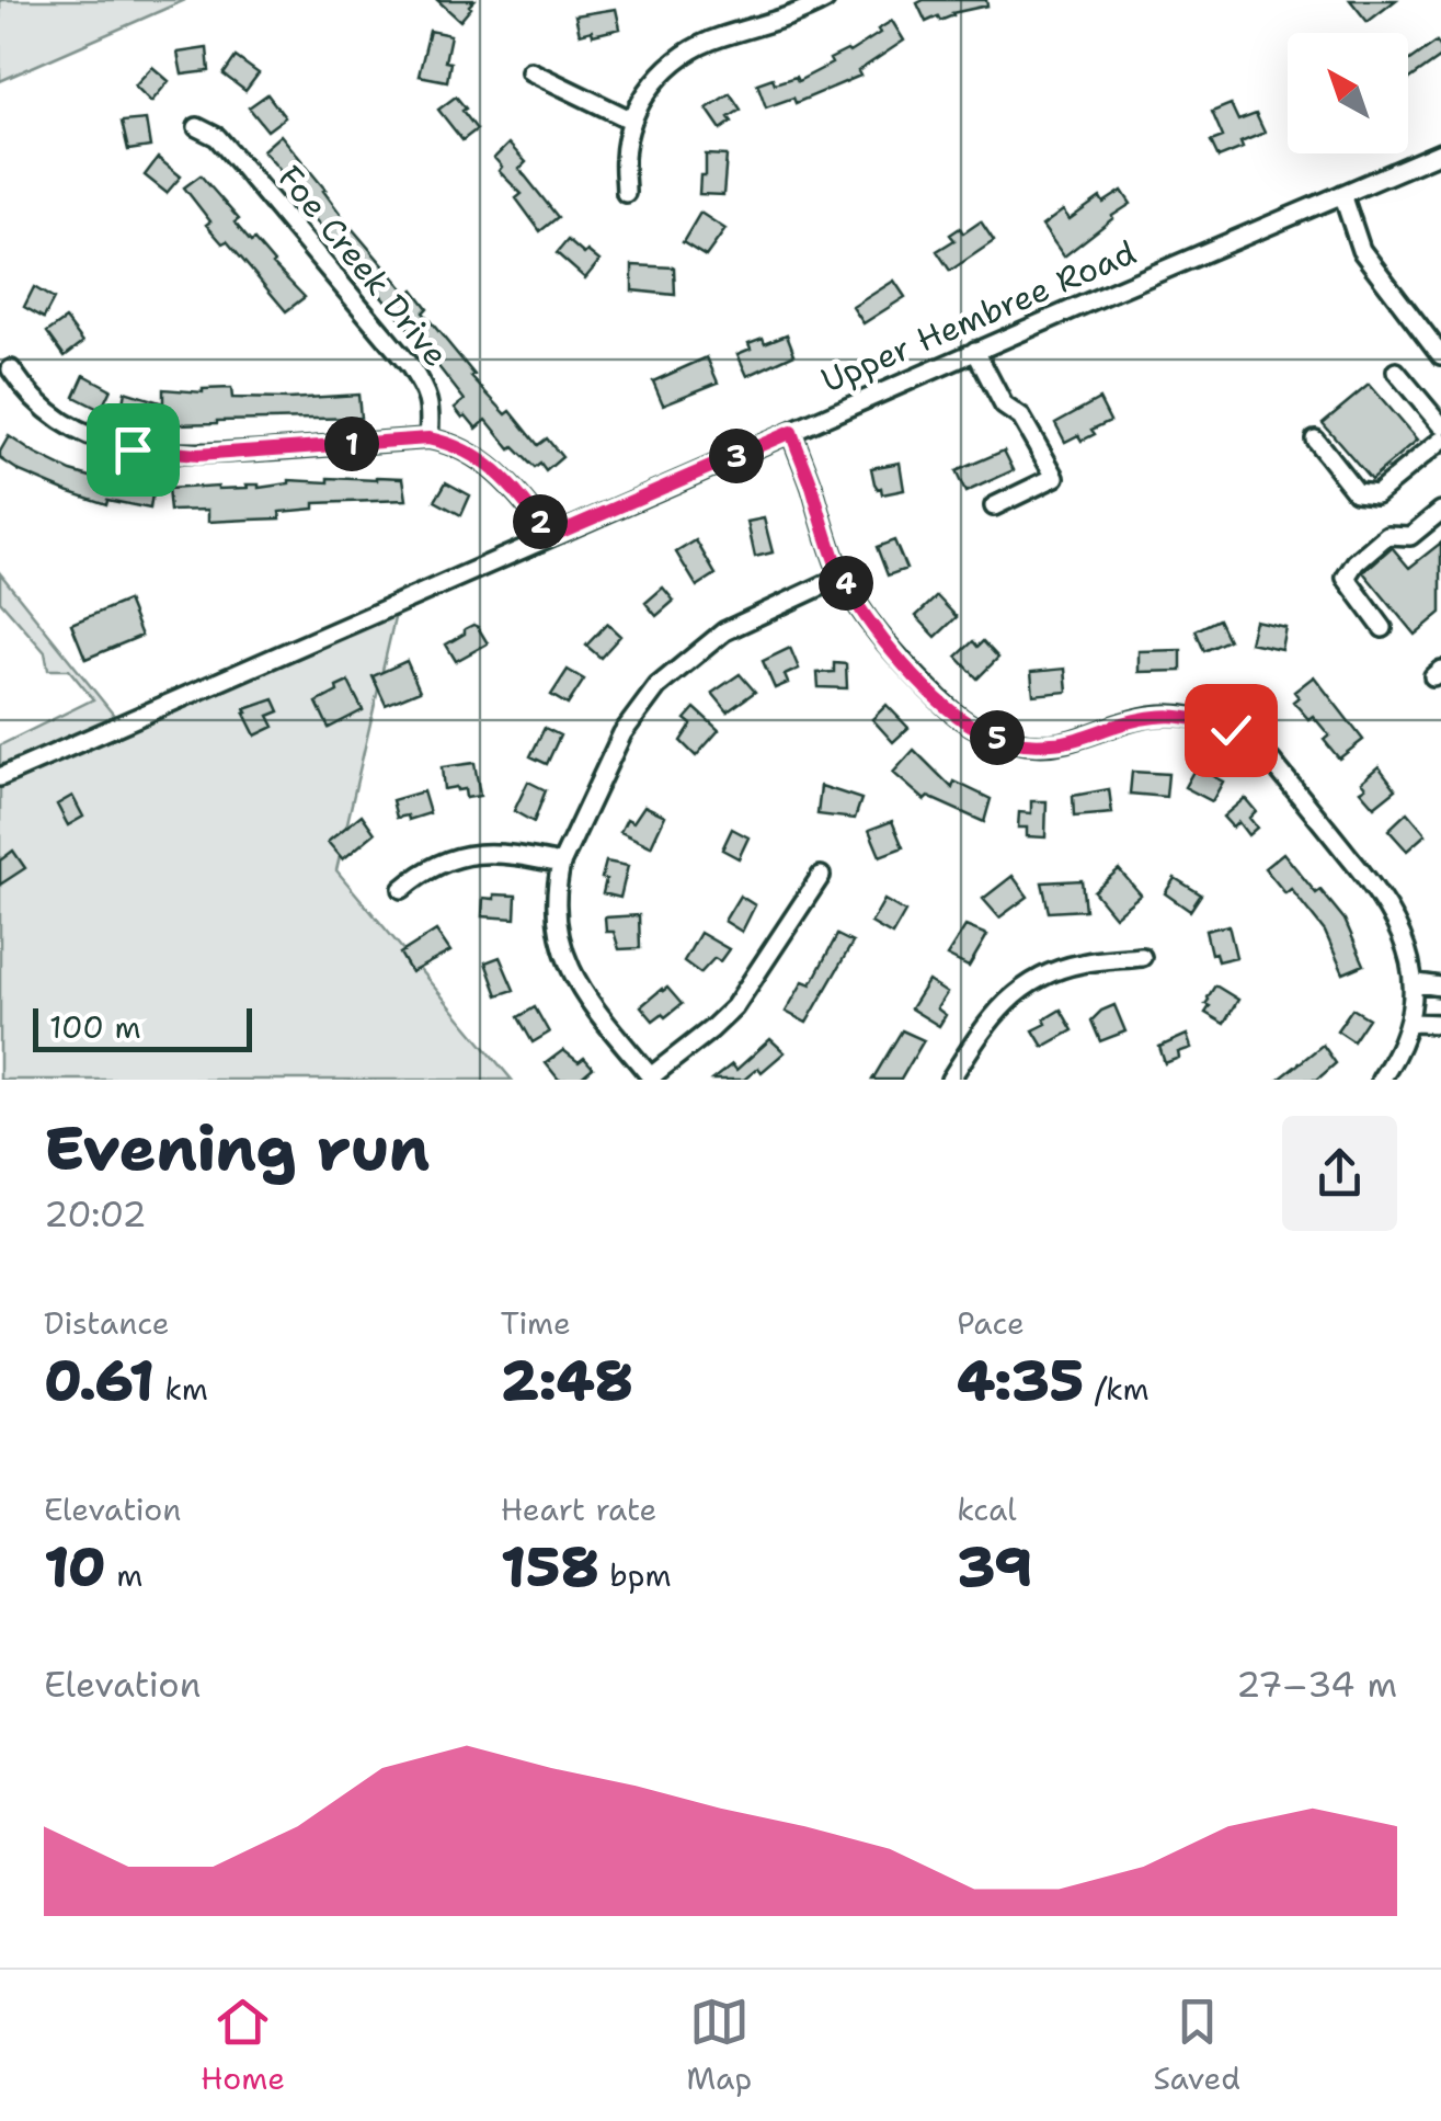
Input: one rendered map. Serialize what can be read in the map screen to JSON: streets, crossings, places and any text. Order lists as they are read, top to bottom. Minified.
{"streets":{"street":["Foe Creek Drive","Upper Hembree Road"]},"scale_bar":"100 m","north":"top left","page":{"pins":["1","3","2","4","5"],"scale":"100 m","heading":["Evening run","20:02"],"stats":[["Distance","0.61 km"],["Time","2:48"],["Pace","4:35 /km"],["Elevation","10 m"],["Heart rate","158 bpm"],["kcal","39"]],"chart":["Elevation","27–34 m"],"tabs":["Home","Map","Saved"]}}
